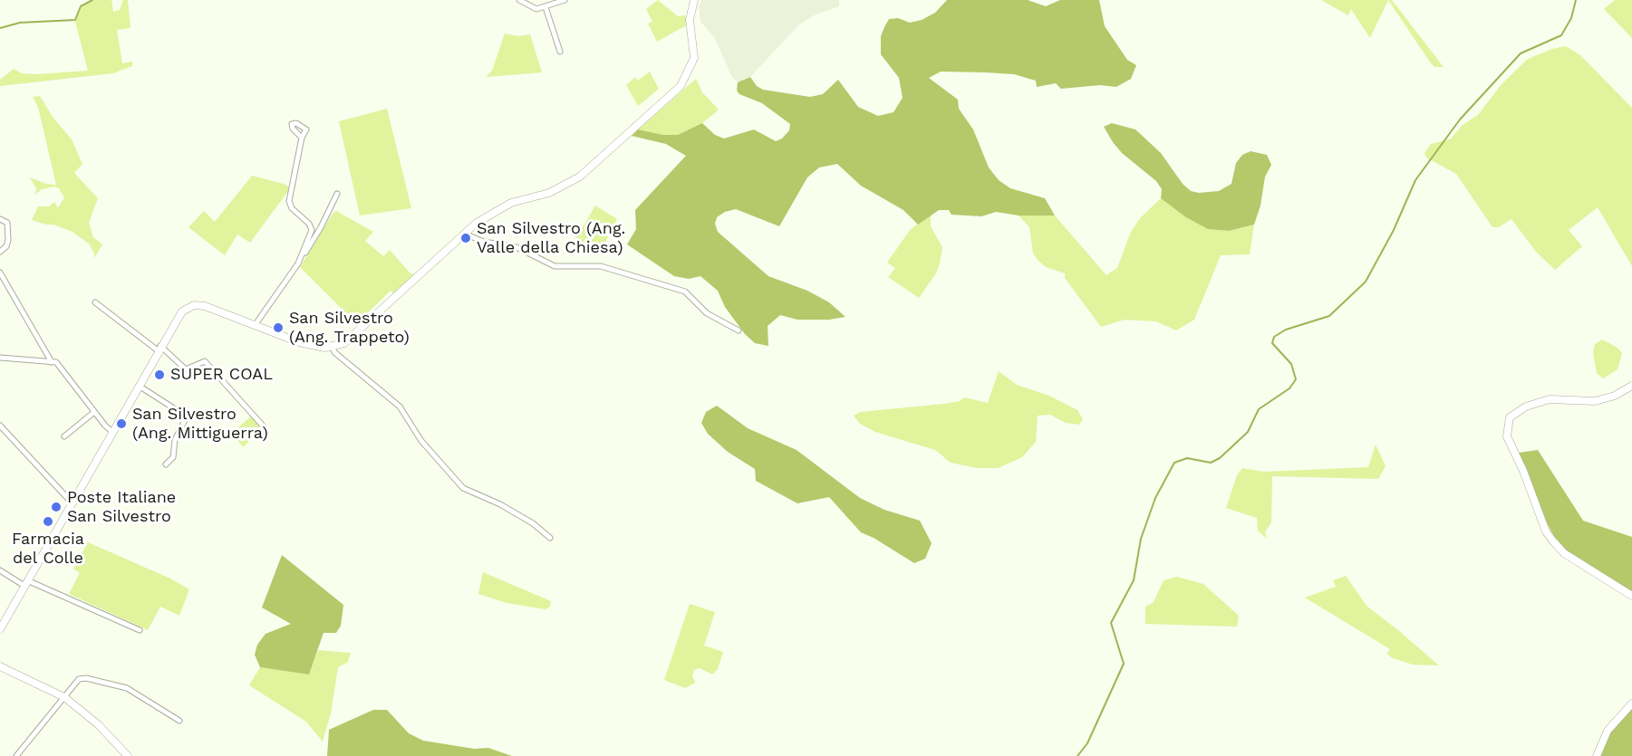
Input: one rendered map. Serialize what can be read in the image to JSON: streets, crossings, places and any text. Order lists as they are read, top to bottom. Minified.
{"places":["San Silvestro (Ang. Valle della Chiesa)","San Silvestro (Ang. Trappeto)","SUPER COAL","San Silvestro (Ang. Mittiguerra)","Poste Italiane San Silvestro","Farmacia del Colle"]}
